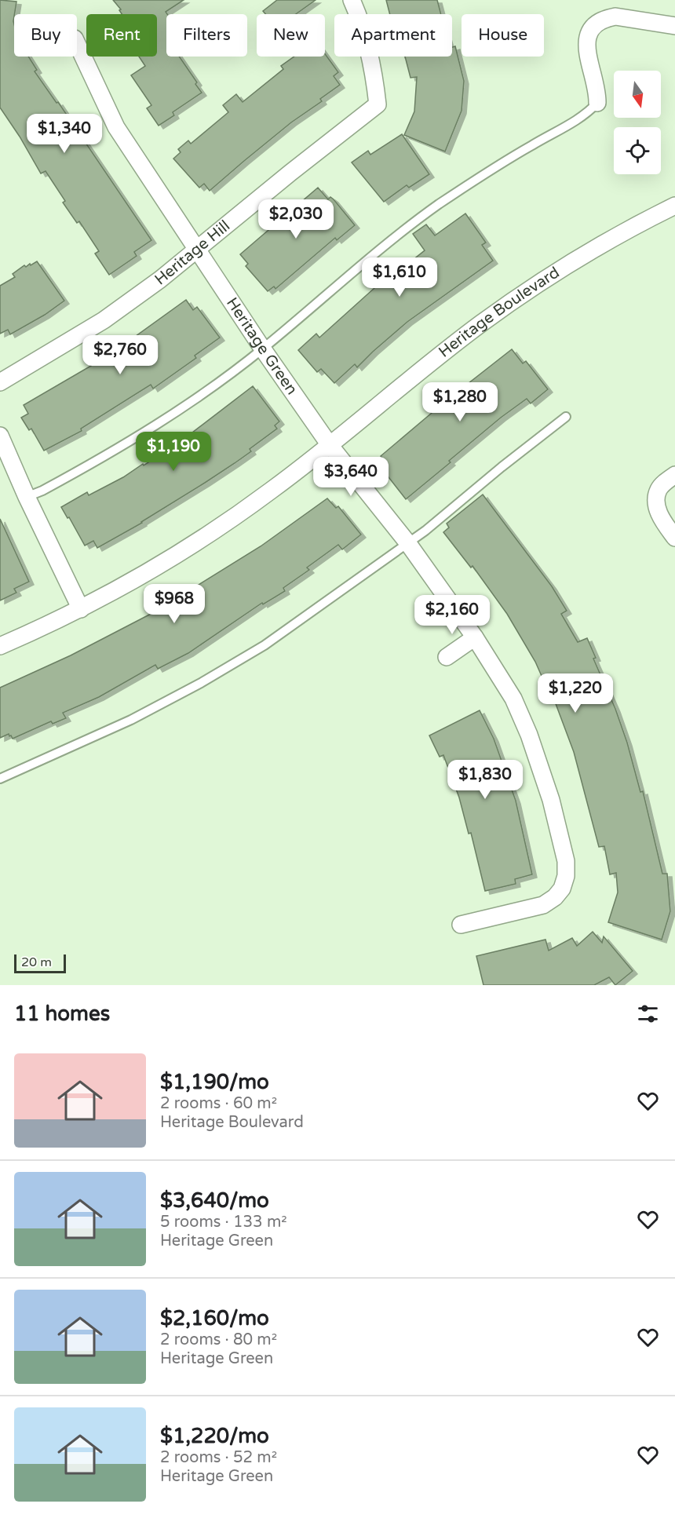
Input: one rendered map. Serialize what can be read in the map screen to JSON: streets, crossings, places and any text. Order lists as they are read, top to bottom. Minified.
{"streets":{"street":["Heritage Hill","Heritage Boulevard","Heritage Green"]},"crossings":[["Heritage Hill","Heritage Green"],["Heritage Boulevard","Heritage Green"]],"scale_bar":"20 m","north":"bottom","page":{"chip":["Buy","Rent","Filters","New","Apartment","House"],"price":["$1,340","$2,030","$1,610","$2,760","$1,280","$1,190","$3,640","$968","$2,160","$1,220","$1,830"],"scale":"20 m","heading":"11 homes","list":[{"name":"$1,190/mo","note":"2 rooms · 60 m² · Heritage Boulevard"},{"name":"$3,640/mo","note":"5 rooms · 133 m² · Heritage Green"},{"name":"$2,160/mo","note":"2 rooms · 80 m² · Heritage Green"},{"name":"$1,220/mo","note":"2 rooms · 52 m² · Heritage Green"}]}}
